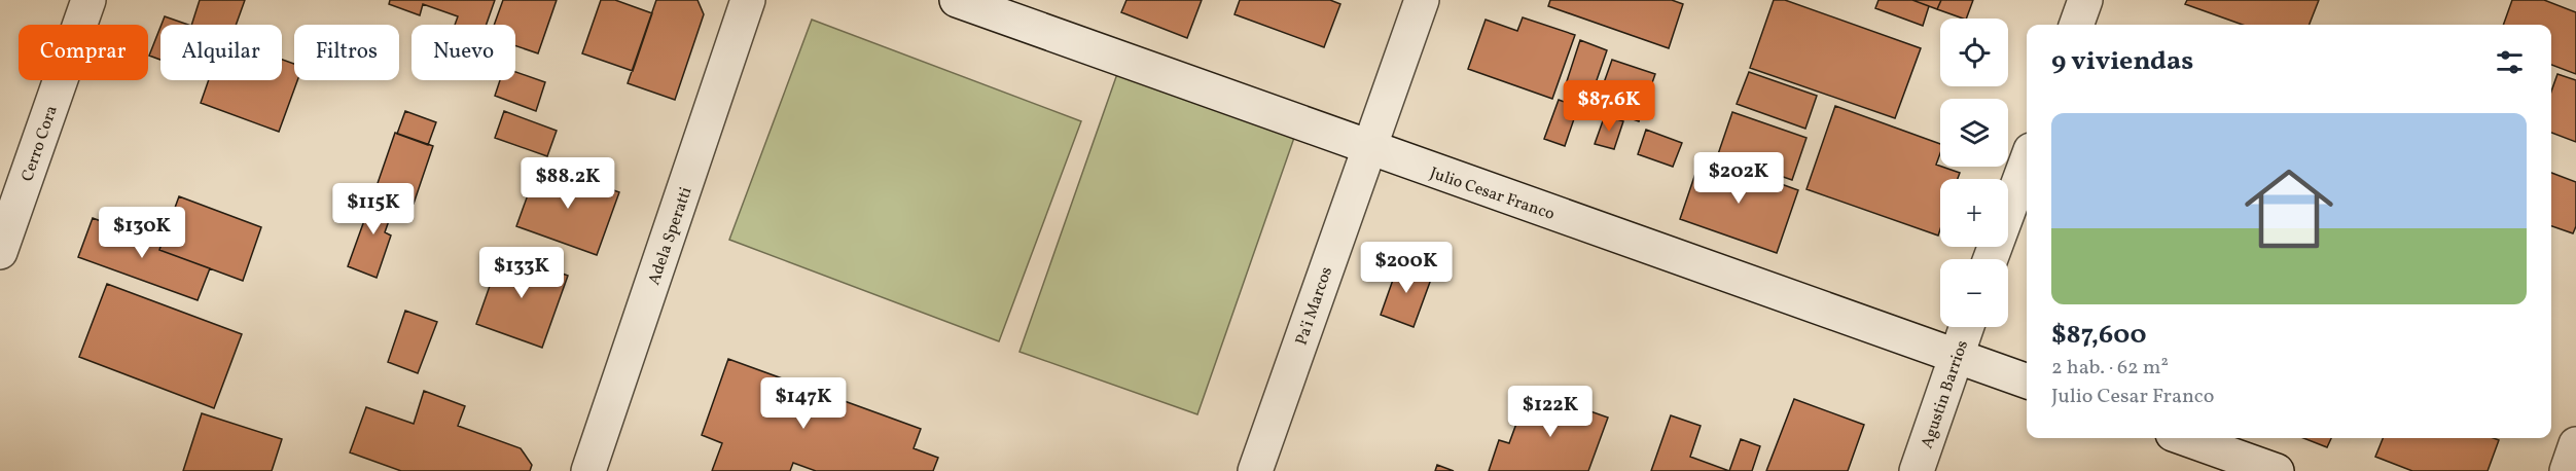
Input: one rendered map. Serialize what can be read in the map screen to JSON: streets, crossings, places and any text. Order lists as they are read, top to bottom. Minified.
{"streets":{"street":["Cerro Cora","Julio Cesar Franco","Adela Speratti","Pa'i Marcos","Agustin Barrios"]},"crossings":[["Julio Cesar Franco","Pa'i Marcos"],["Julio Cesar Franco","Agustin Barrios"]],"page":{"map_buttons":["+","−"],"chip":["Comprar","Alquilar","Filtros","Nuevo"],"heading":"9 viviendas","price":["$87.6K","$202K","$88.2K","$115K","$130K","$200K","$133K","$147K","$122K"],"list":[{"name":"$87,600","note":"2 hab. · 62 m² · Julio Cesar Franco"}]}}
